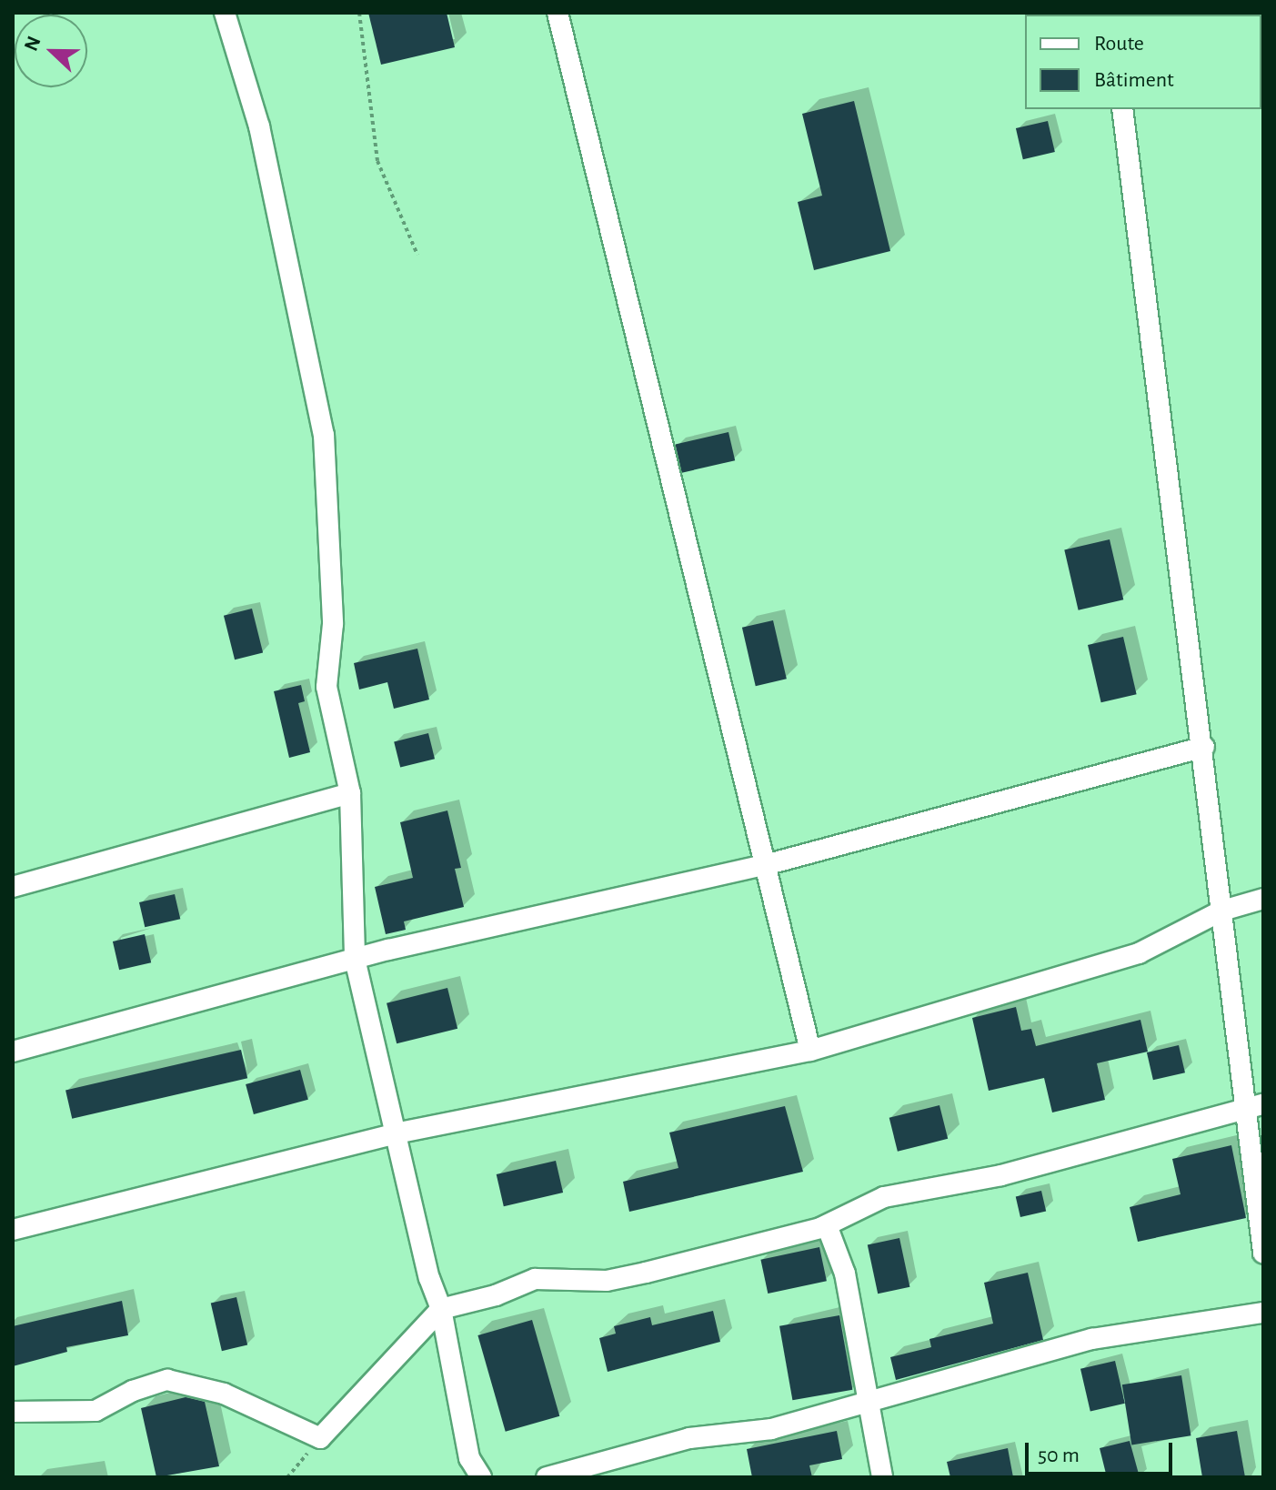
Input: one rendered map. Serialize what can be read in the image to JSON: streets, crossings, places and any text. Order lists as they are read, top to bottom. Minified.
{"legend":["Route","Bâtiment"],"scale_bar":"50 m","north":"left"}
